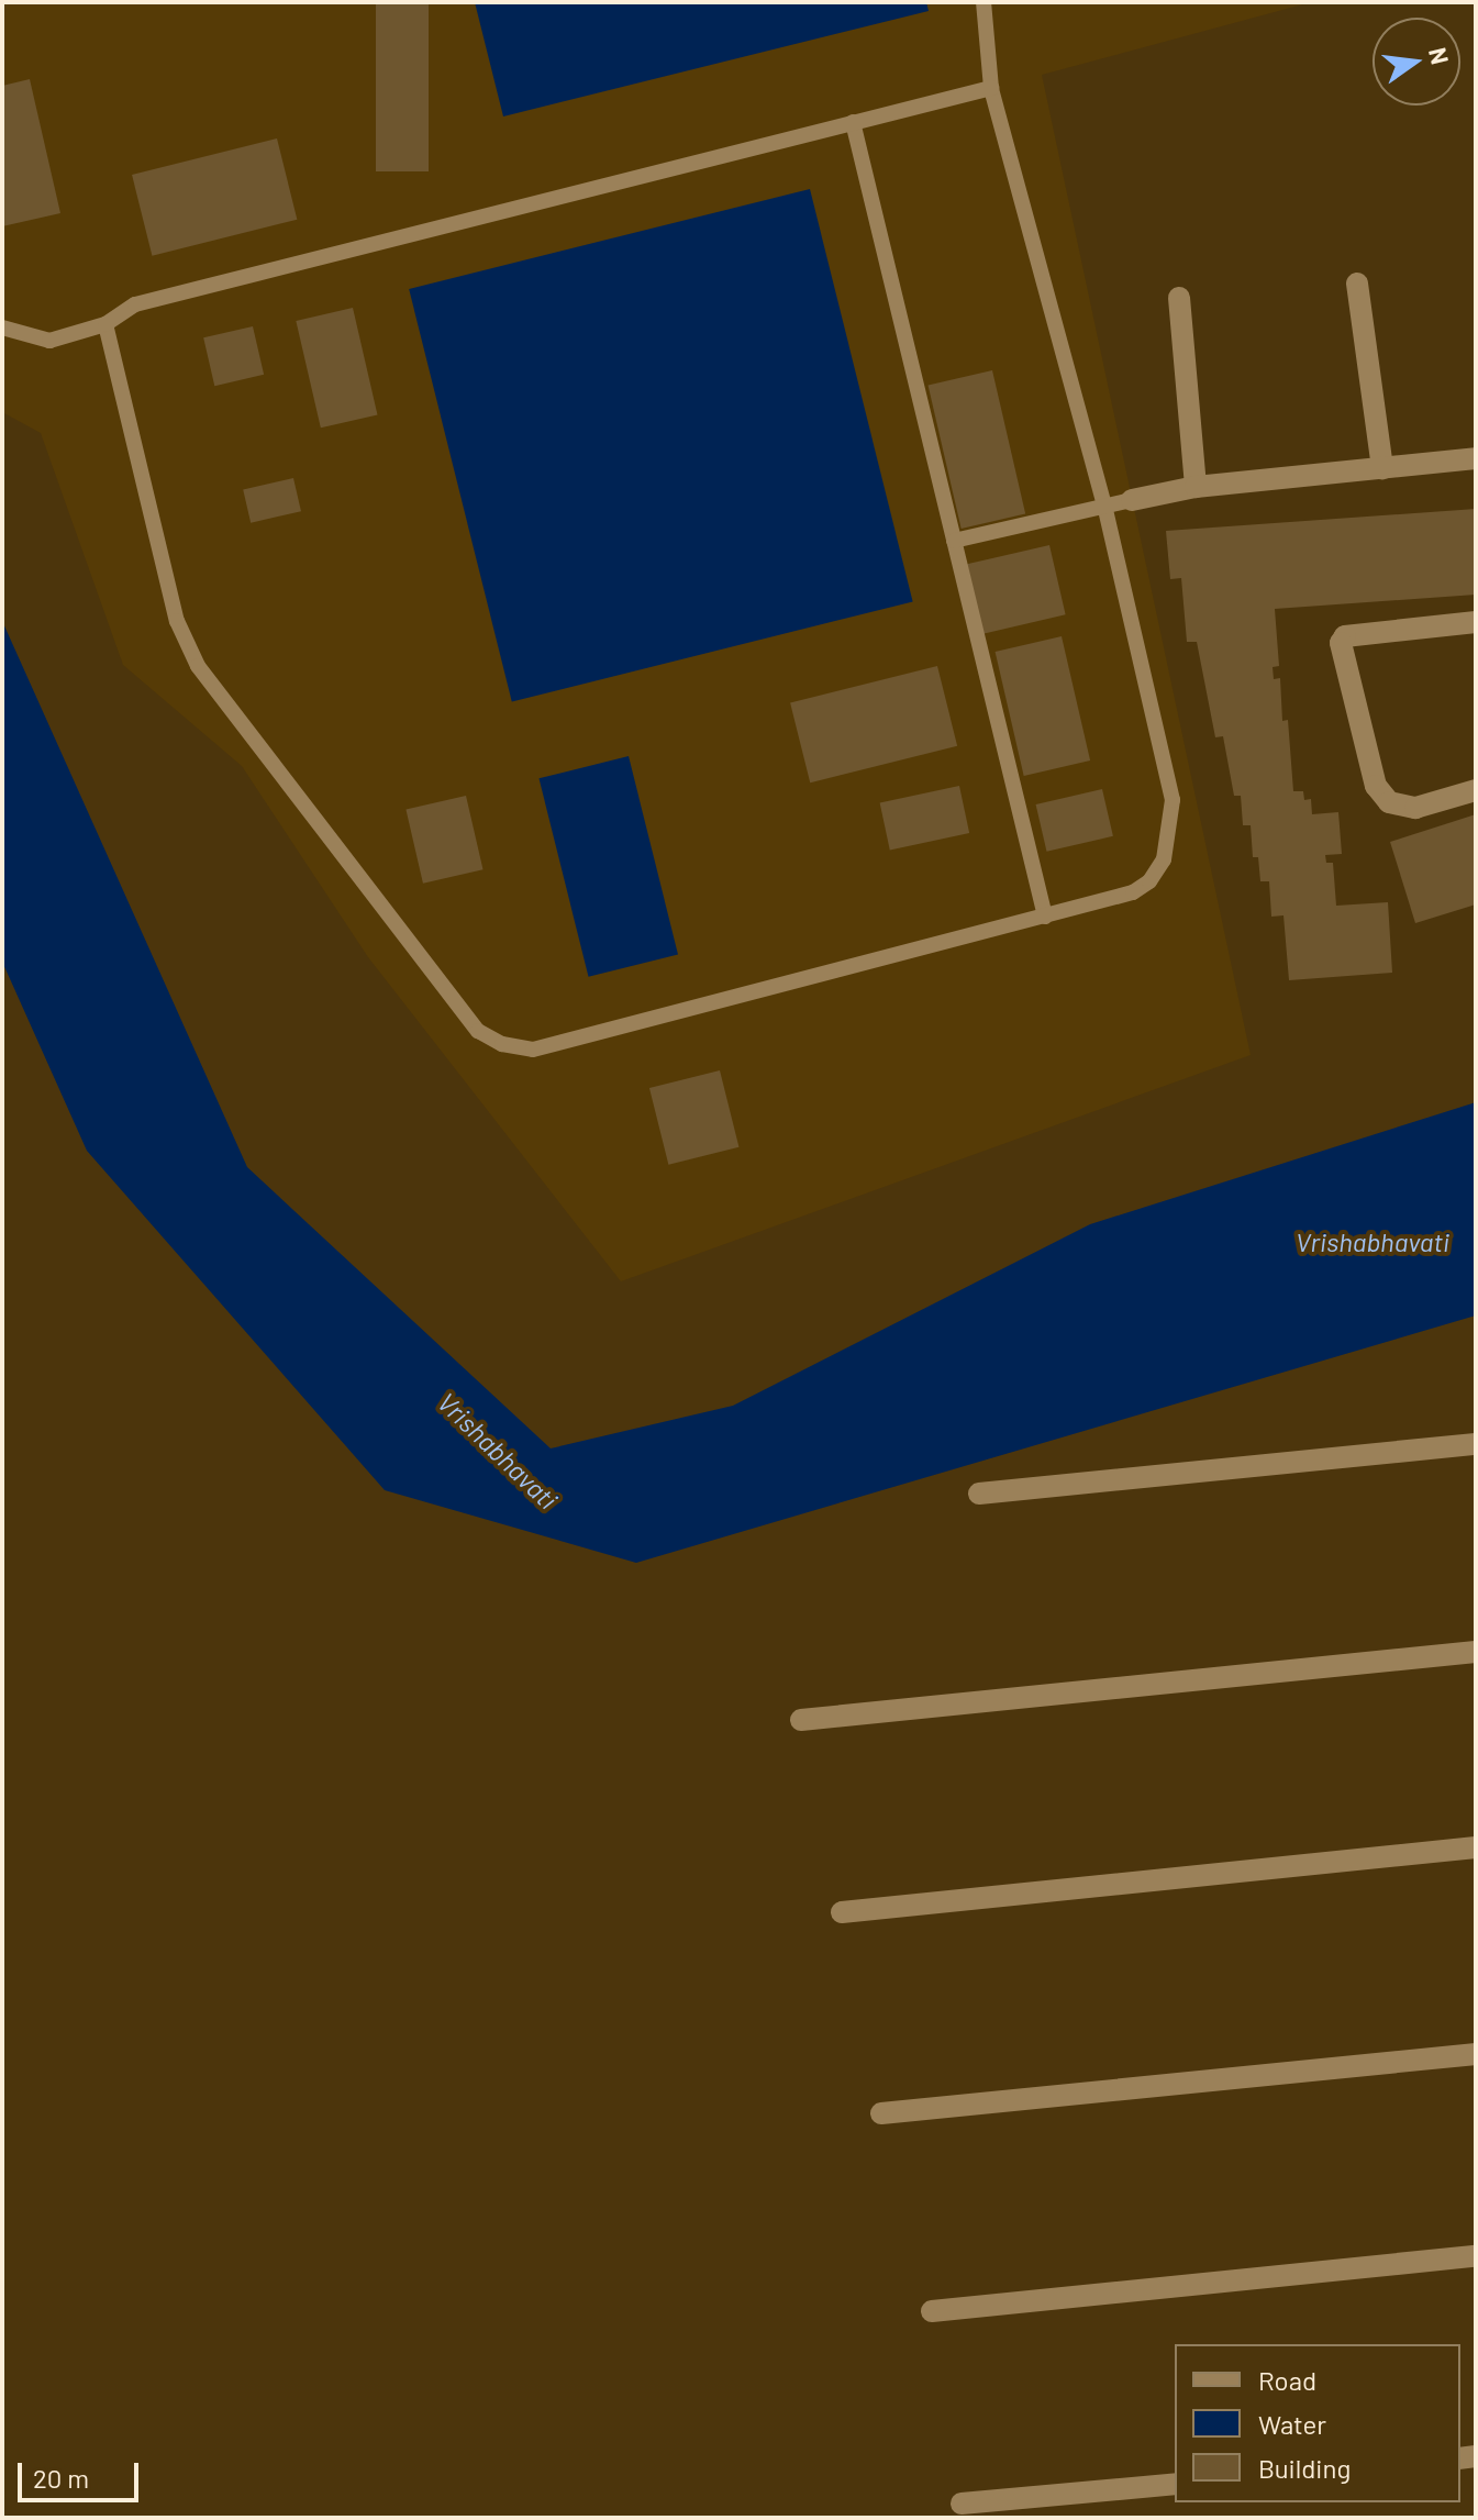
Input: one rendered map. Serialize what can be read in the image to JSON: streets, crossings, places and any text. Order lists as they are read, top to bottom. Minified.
{"water":["Vrishabhavati"],"legend":["Road","Water","Building"],"scale_bar":"20 m","north":"right"}
